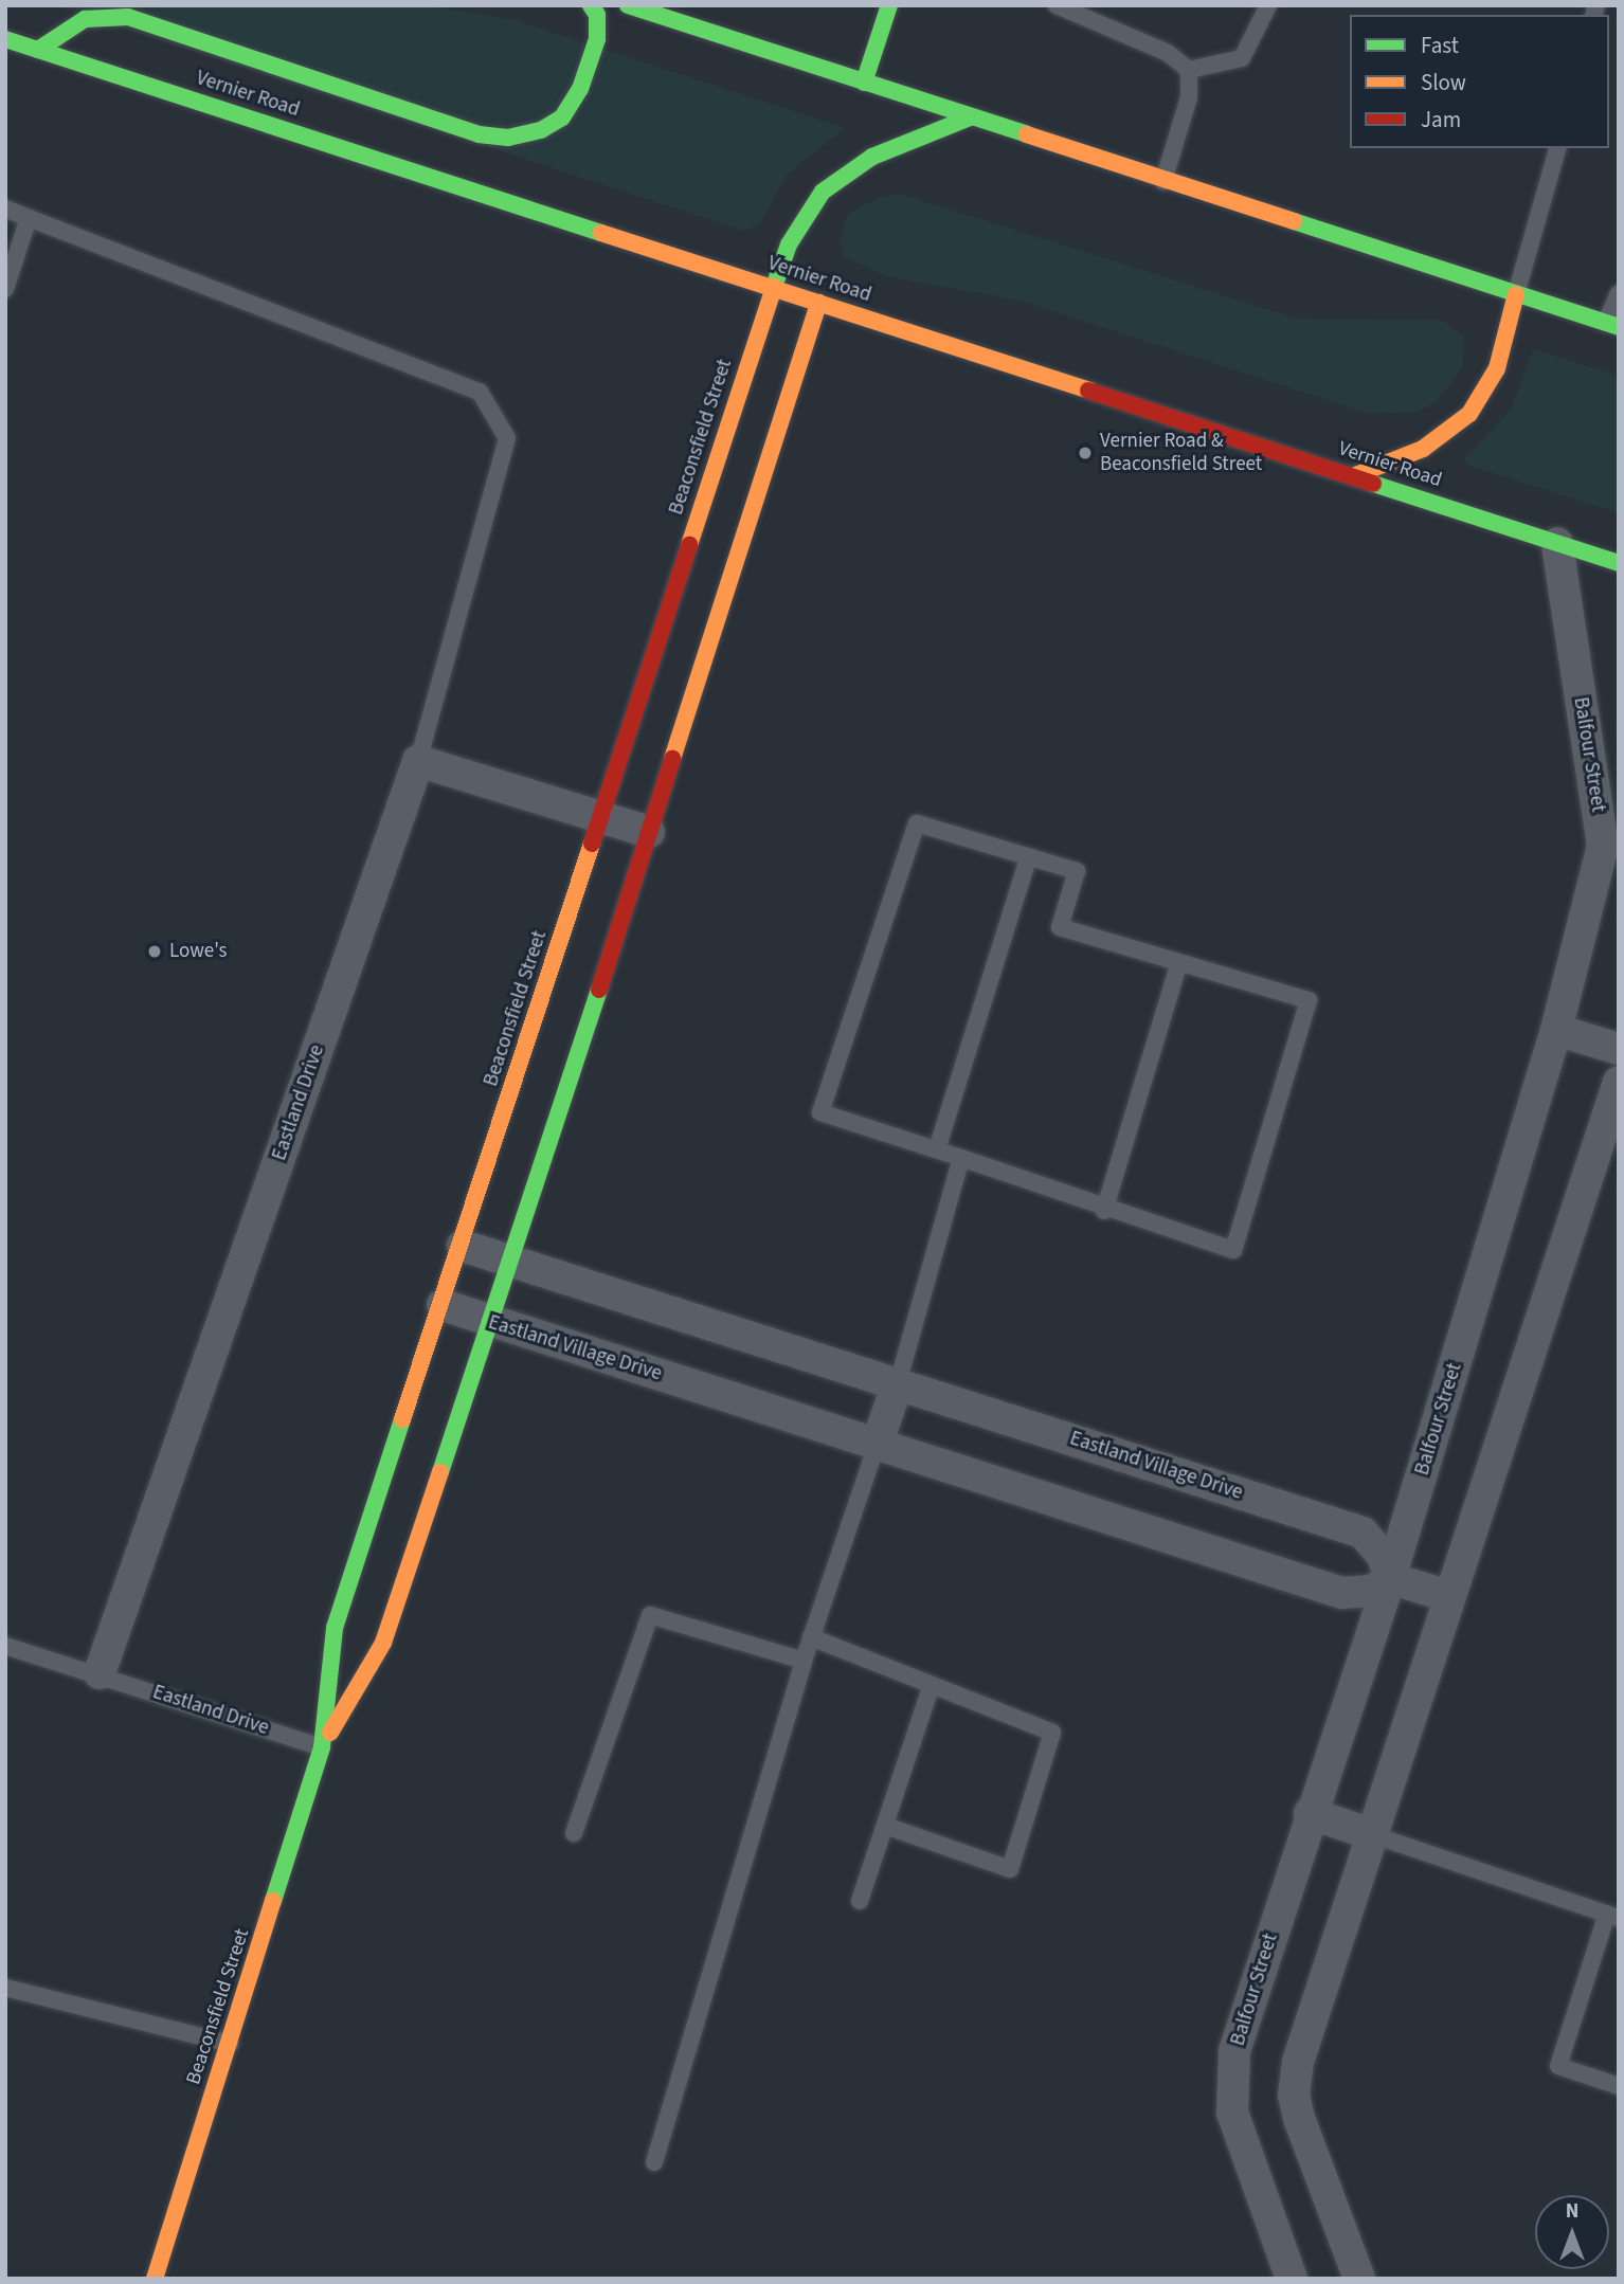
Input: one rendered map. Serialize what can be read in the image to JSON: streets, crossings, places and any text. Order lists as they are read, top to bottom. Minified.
{"streets":{"main road":["Vernier Road","Beaconsfield Street"],"street":["Balfour Street","Eastland Drive","Eastland Village Drive"]},"crossings":[["Vernier Road","Beaconsfield Street"],["Vernier Road","Balfour Street"],["Beaconsfield Street","Eastland Drive"],["Beaconsfield Street","Eastland Village Drive"],["Balfour Street","Eastland Village Drive"]],"places":["Vernier Road & Beaconsfield Street","Lowe's"],"legend":["Fast","Slow","Jam"],"north":"top"}
